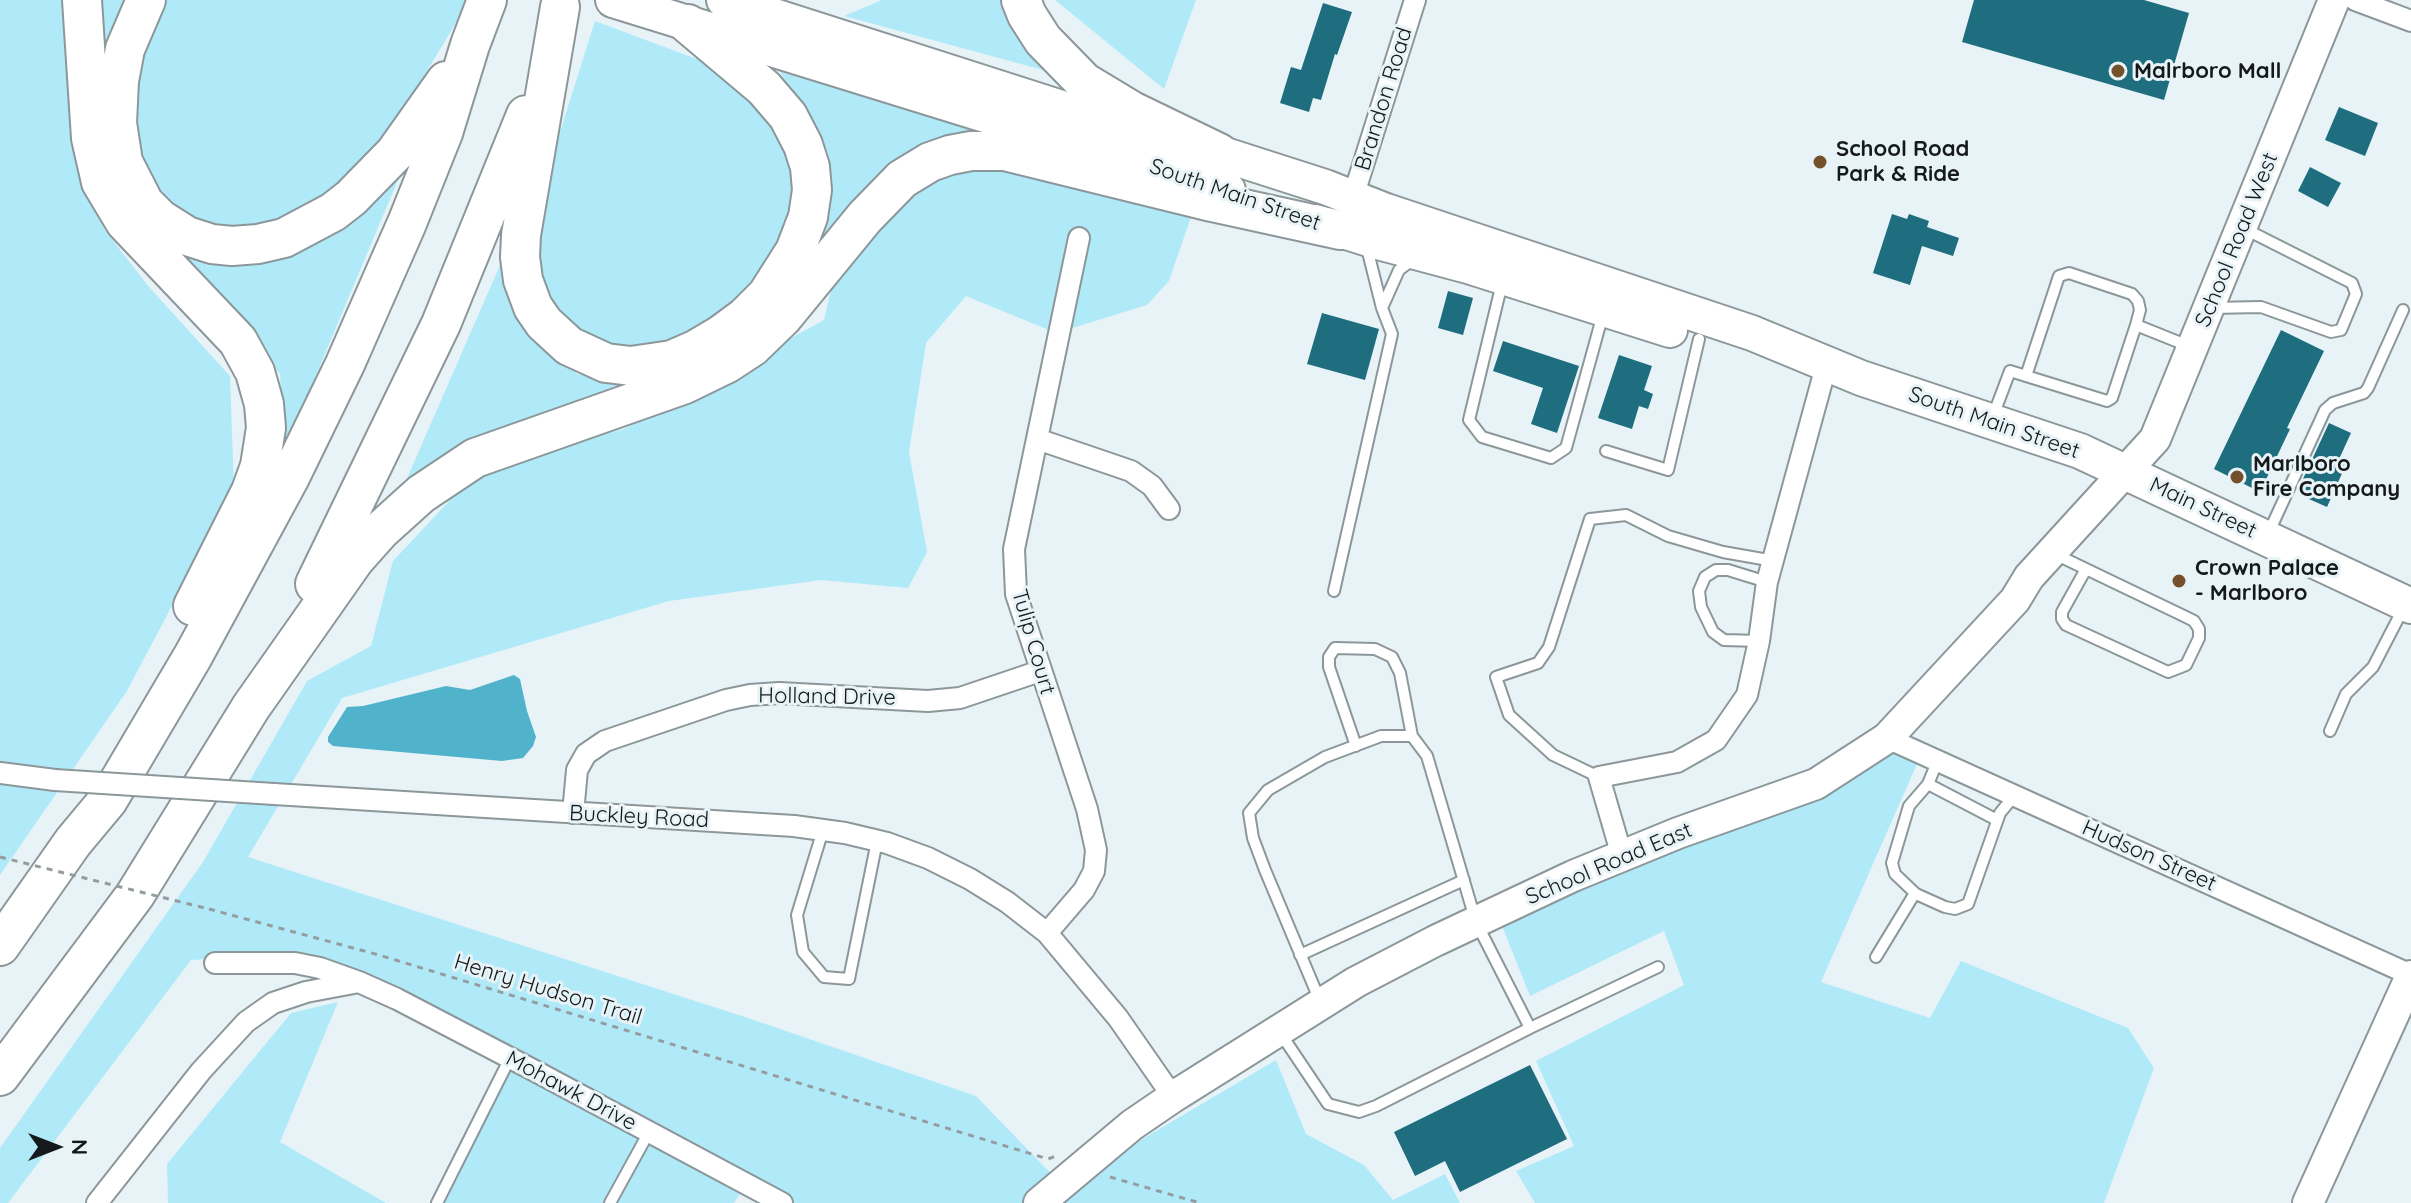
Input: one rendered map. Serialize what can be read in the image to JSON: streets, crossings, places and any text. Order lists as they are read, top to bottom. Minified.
{"streets":{"main road":["South Main Street","Main Street"],"street":["Brandon Road","School Road West","Tulip Court","Holland Drive","Buckley Road","Hudson Street","School Road East","Mohawk Drive"],"path":["Henry Hudson Trail"]},"crossings":[["Brandon Road","South Main Street"],["South Main Street","School Road West"],["South Main Street","Main Street"],["South Main Street","School Road East"],["School Road West","Main Street"],["School Road West","School Road East"],["Main Street","School Road East"],["Tulip Court","Holland Drive"],["Tulip Court","Buckley Road"],["Holland Drive","Buckley Road"],["Buckley Road","School Road East"],["Hudson Street","School Road East"]],"places":["Malrboro Mall","School Road Park & Ride","Marlboro Fire Company","Crown Palace - Marlboro"],"north":"right"}
